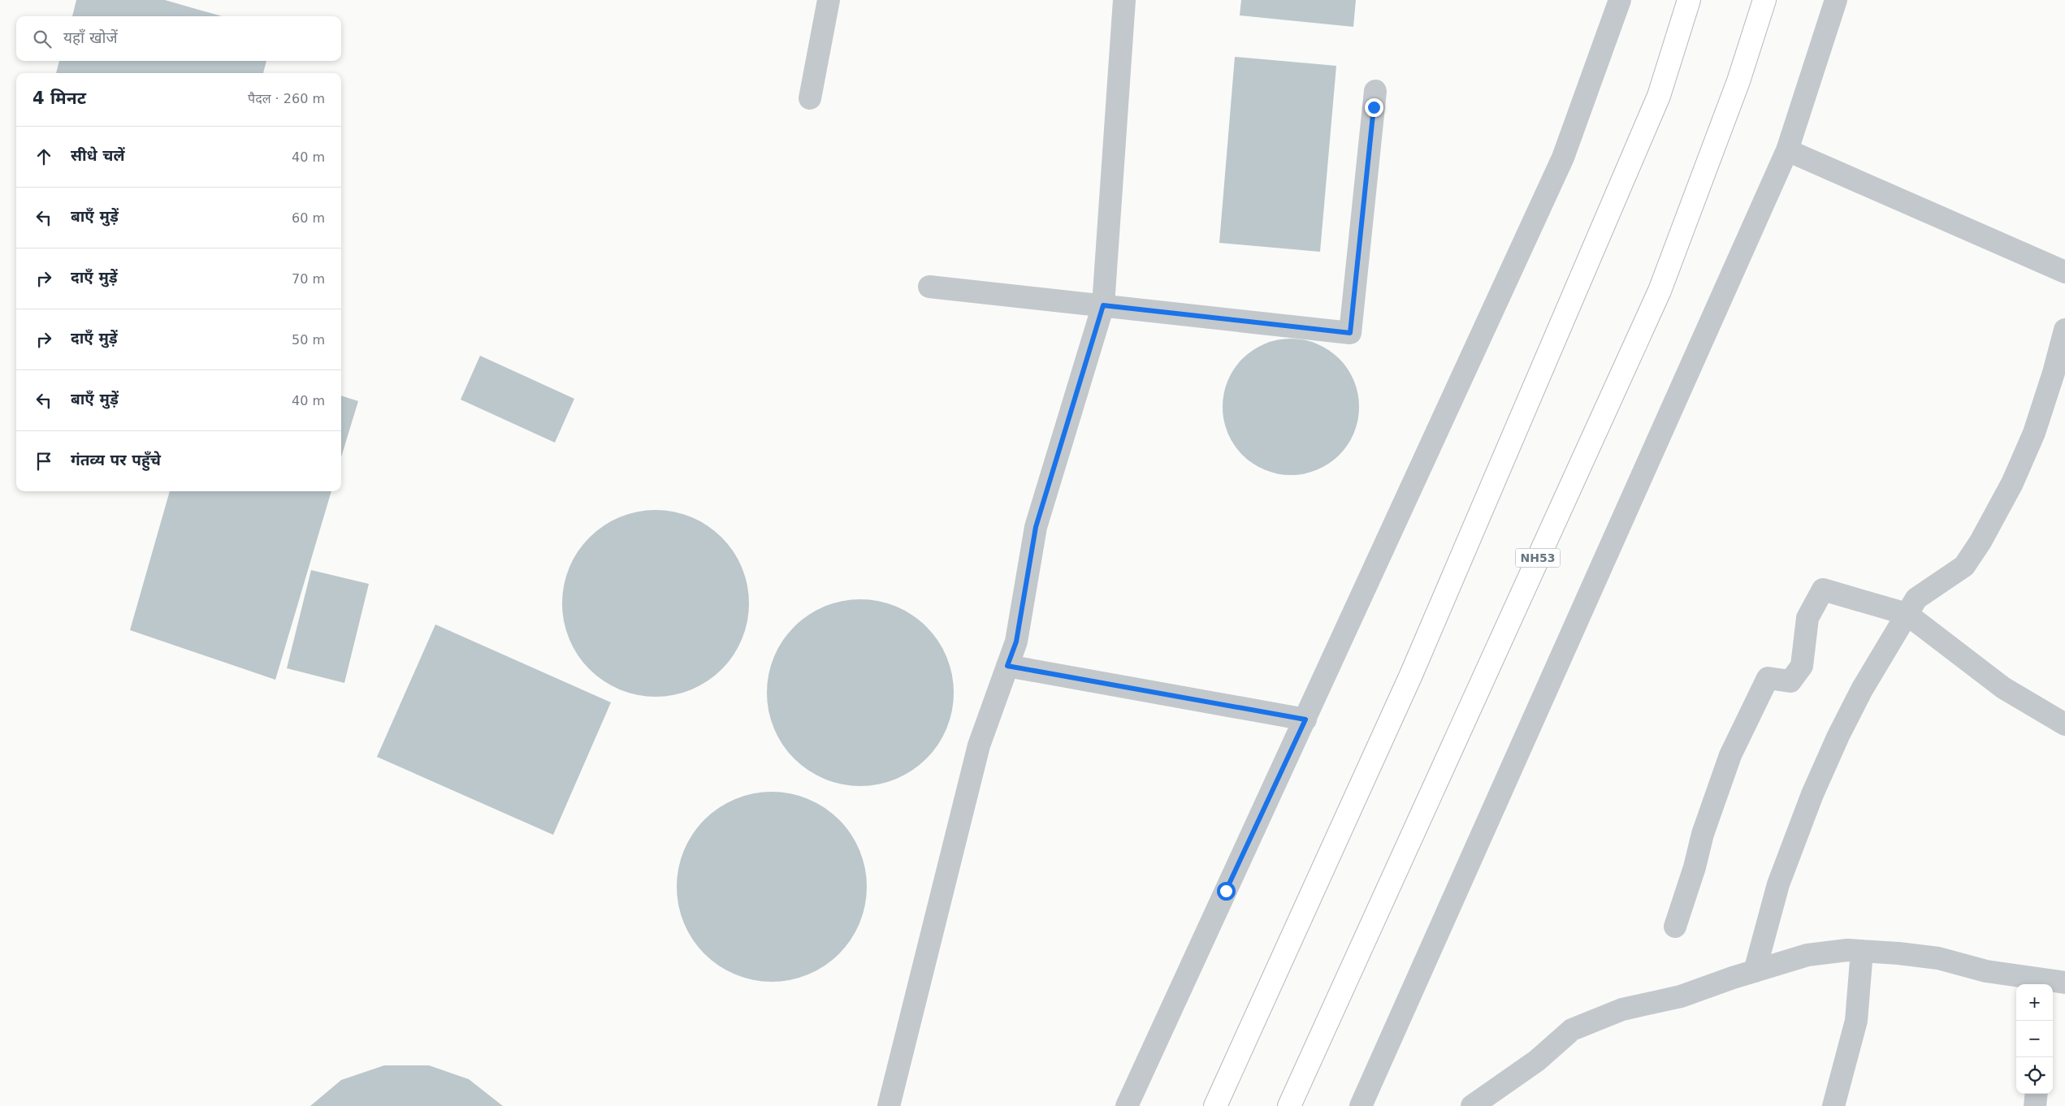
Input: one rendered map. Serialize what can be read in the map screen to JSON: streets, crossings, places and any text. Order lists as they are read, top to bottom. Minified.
{"streets":{"highway":["NH53"]},"page":{"search":"यहाँ खोजें","heading":["4 मिनट","पैदल · 260 m"],"list":[["सीधे चलें","40 m"],["बाएँ मुड़ें","60 m"],["दाएँ मुड़ें","70 m"],["दाएँ मुड़ें","50 m"],["बाएँ मुड़ें","40 m"],"गंतव्य पर पहुँचे"],"map_buttons":["+","−"]}}
